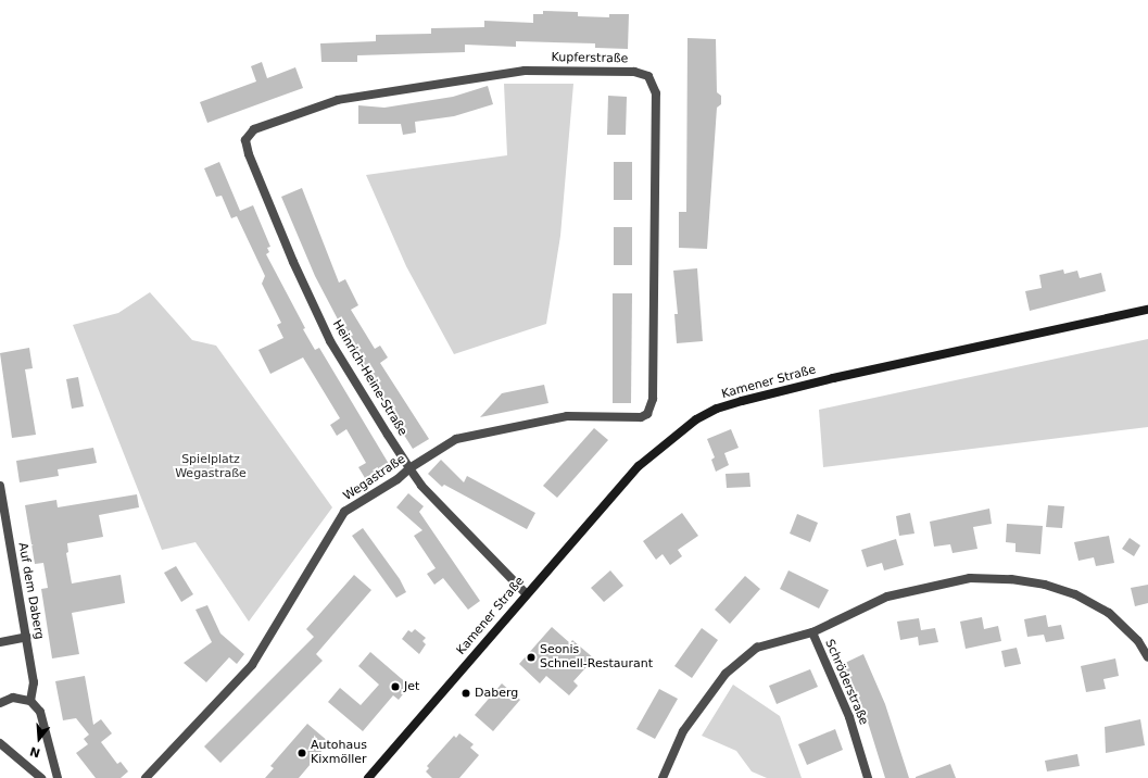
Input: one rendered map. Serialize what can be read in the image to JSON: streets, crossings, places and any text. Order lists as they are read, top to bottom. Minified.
{"streets":{"main road":["Kamener Straße"],"street":["Kupferstraße","Heinrich-Heine-Straße","Wegastraße","Auf dem Daberg","Schröderstraße"]},"crossings":[["Kupferstraße","Heinrich-Heine-Straße"],["Kupferstraße","Wegastraße"],["Heinrich-Heine-Straße","Kamener Straße"],["Heinrich-Heine-Straße","Wegastraße"]],"parks":["Spielplatz Wegastraße"],"places":["Seonis Schnell-Restaurant","Jet","Daberg","Autohaus Kixmöller"],"north":"bottom"}
